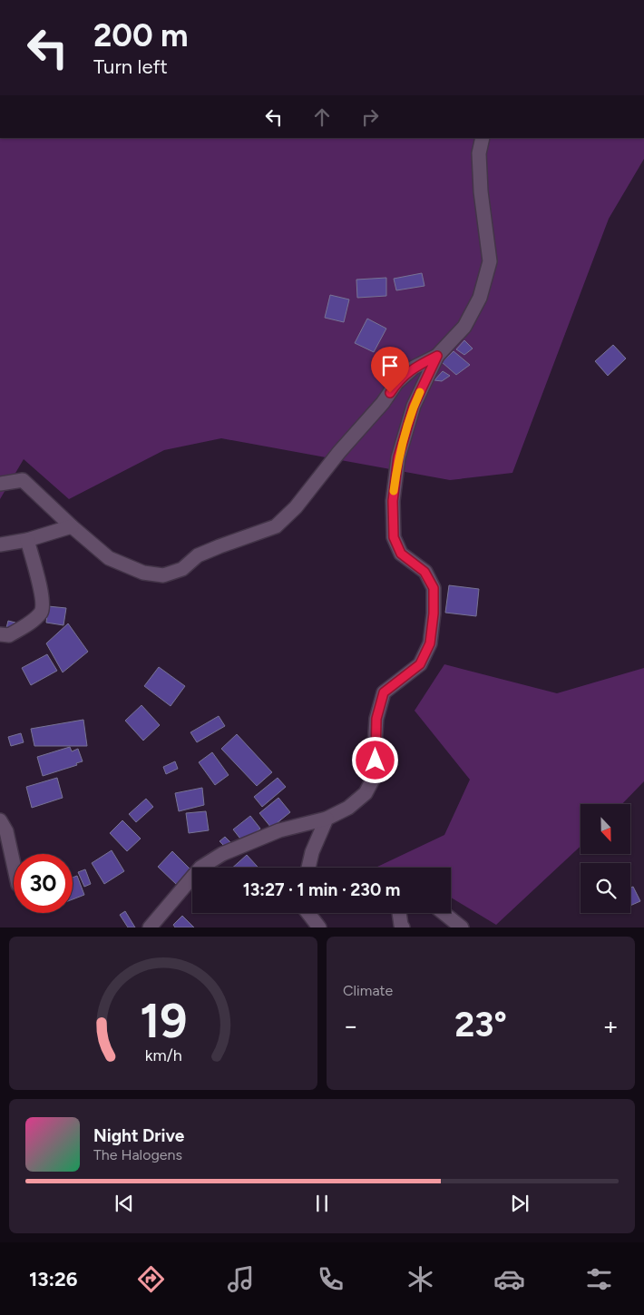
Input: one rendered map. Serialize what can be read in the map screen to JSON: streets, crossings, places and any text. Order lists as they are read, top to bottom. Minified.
{"north":"bottom","page":{"turn":["200 m","Turn left"],"limit":"30","trip":"13:27 · 1 min · 230 m","tile":"Climate","heat":["−","23°","+"],"song":["Night Drive","The Halogens"],"tabs":"13:26","gauge":["19","km/h"]}}
